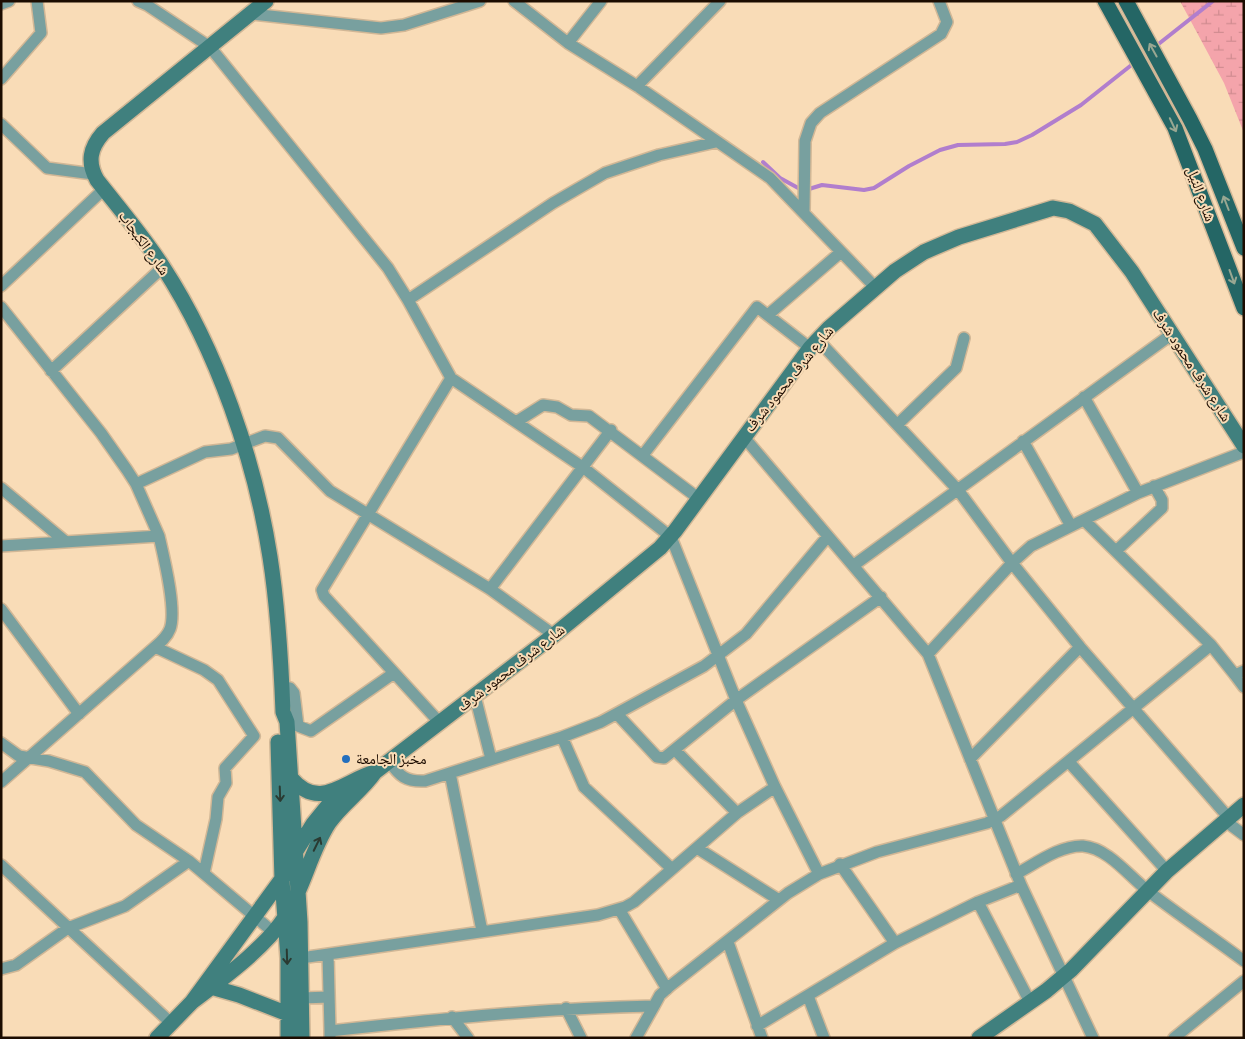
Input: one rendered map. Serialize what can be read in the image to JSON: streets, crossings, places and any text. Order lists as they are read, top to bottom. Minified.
{"streets":{"main road":["شارع النيل"],"street":["شارع الكبجاب","شارع شرف محمود شرف"]},"places":["مخبز الجامعة"]}
